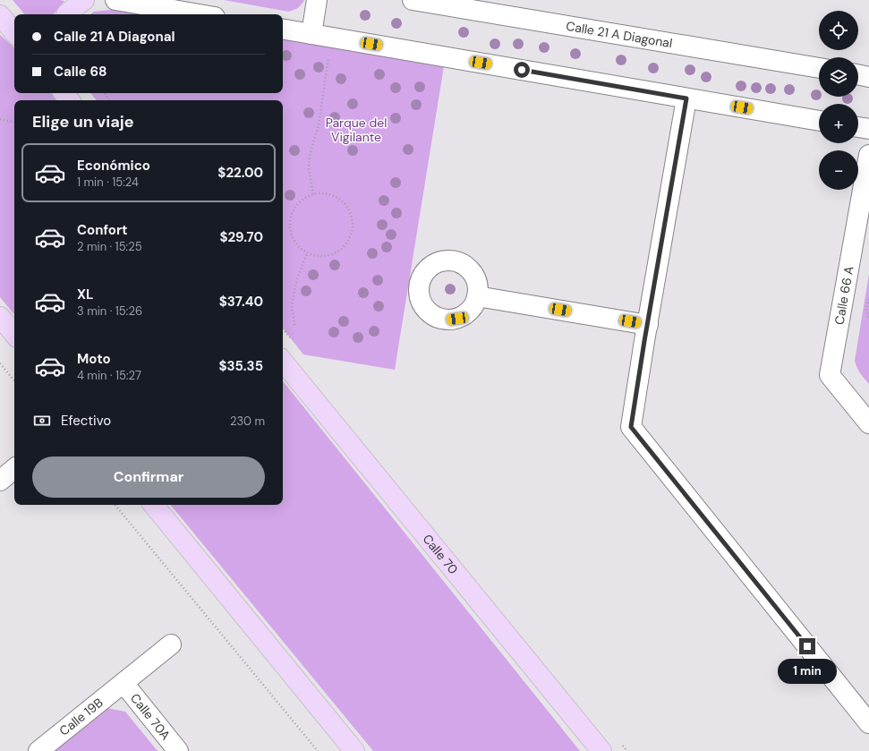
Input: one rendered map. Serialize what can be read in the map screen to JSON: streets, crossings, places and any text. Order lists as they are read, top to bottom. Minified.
{"streets":{"main road":["Calle 70"],"street":["Calle 21 A Diagonal","Calle 66 A","Calle 19B","Calle 70A"]},"crossings":[["Calle 19B","Calle 70A"]],"parks":["Parque del Vigilante"],"page":{"map_buttons":["+","−"],"banner":["Calle 21 A Diagonal","Calle 68"],"heading":"Elige un viaje","list":[{"name":"Económico","note":"1 min · 15:24","value":"$22.00"},{"name":"Confort","note":"2 min · 15:25","value":"$29.70"},{"name":"XL","note":"3 min · 15:26","value":"$37.40"},{"name":"Moto","note":"4 min · 15:27","value":"$35.35"}],"pay":["Efectivo","230 m"],"buttons":"Confirmar","bubble":"1 min"}}
